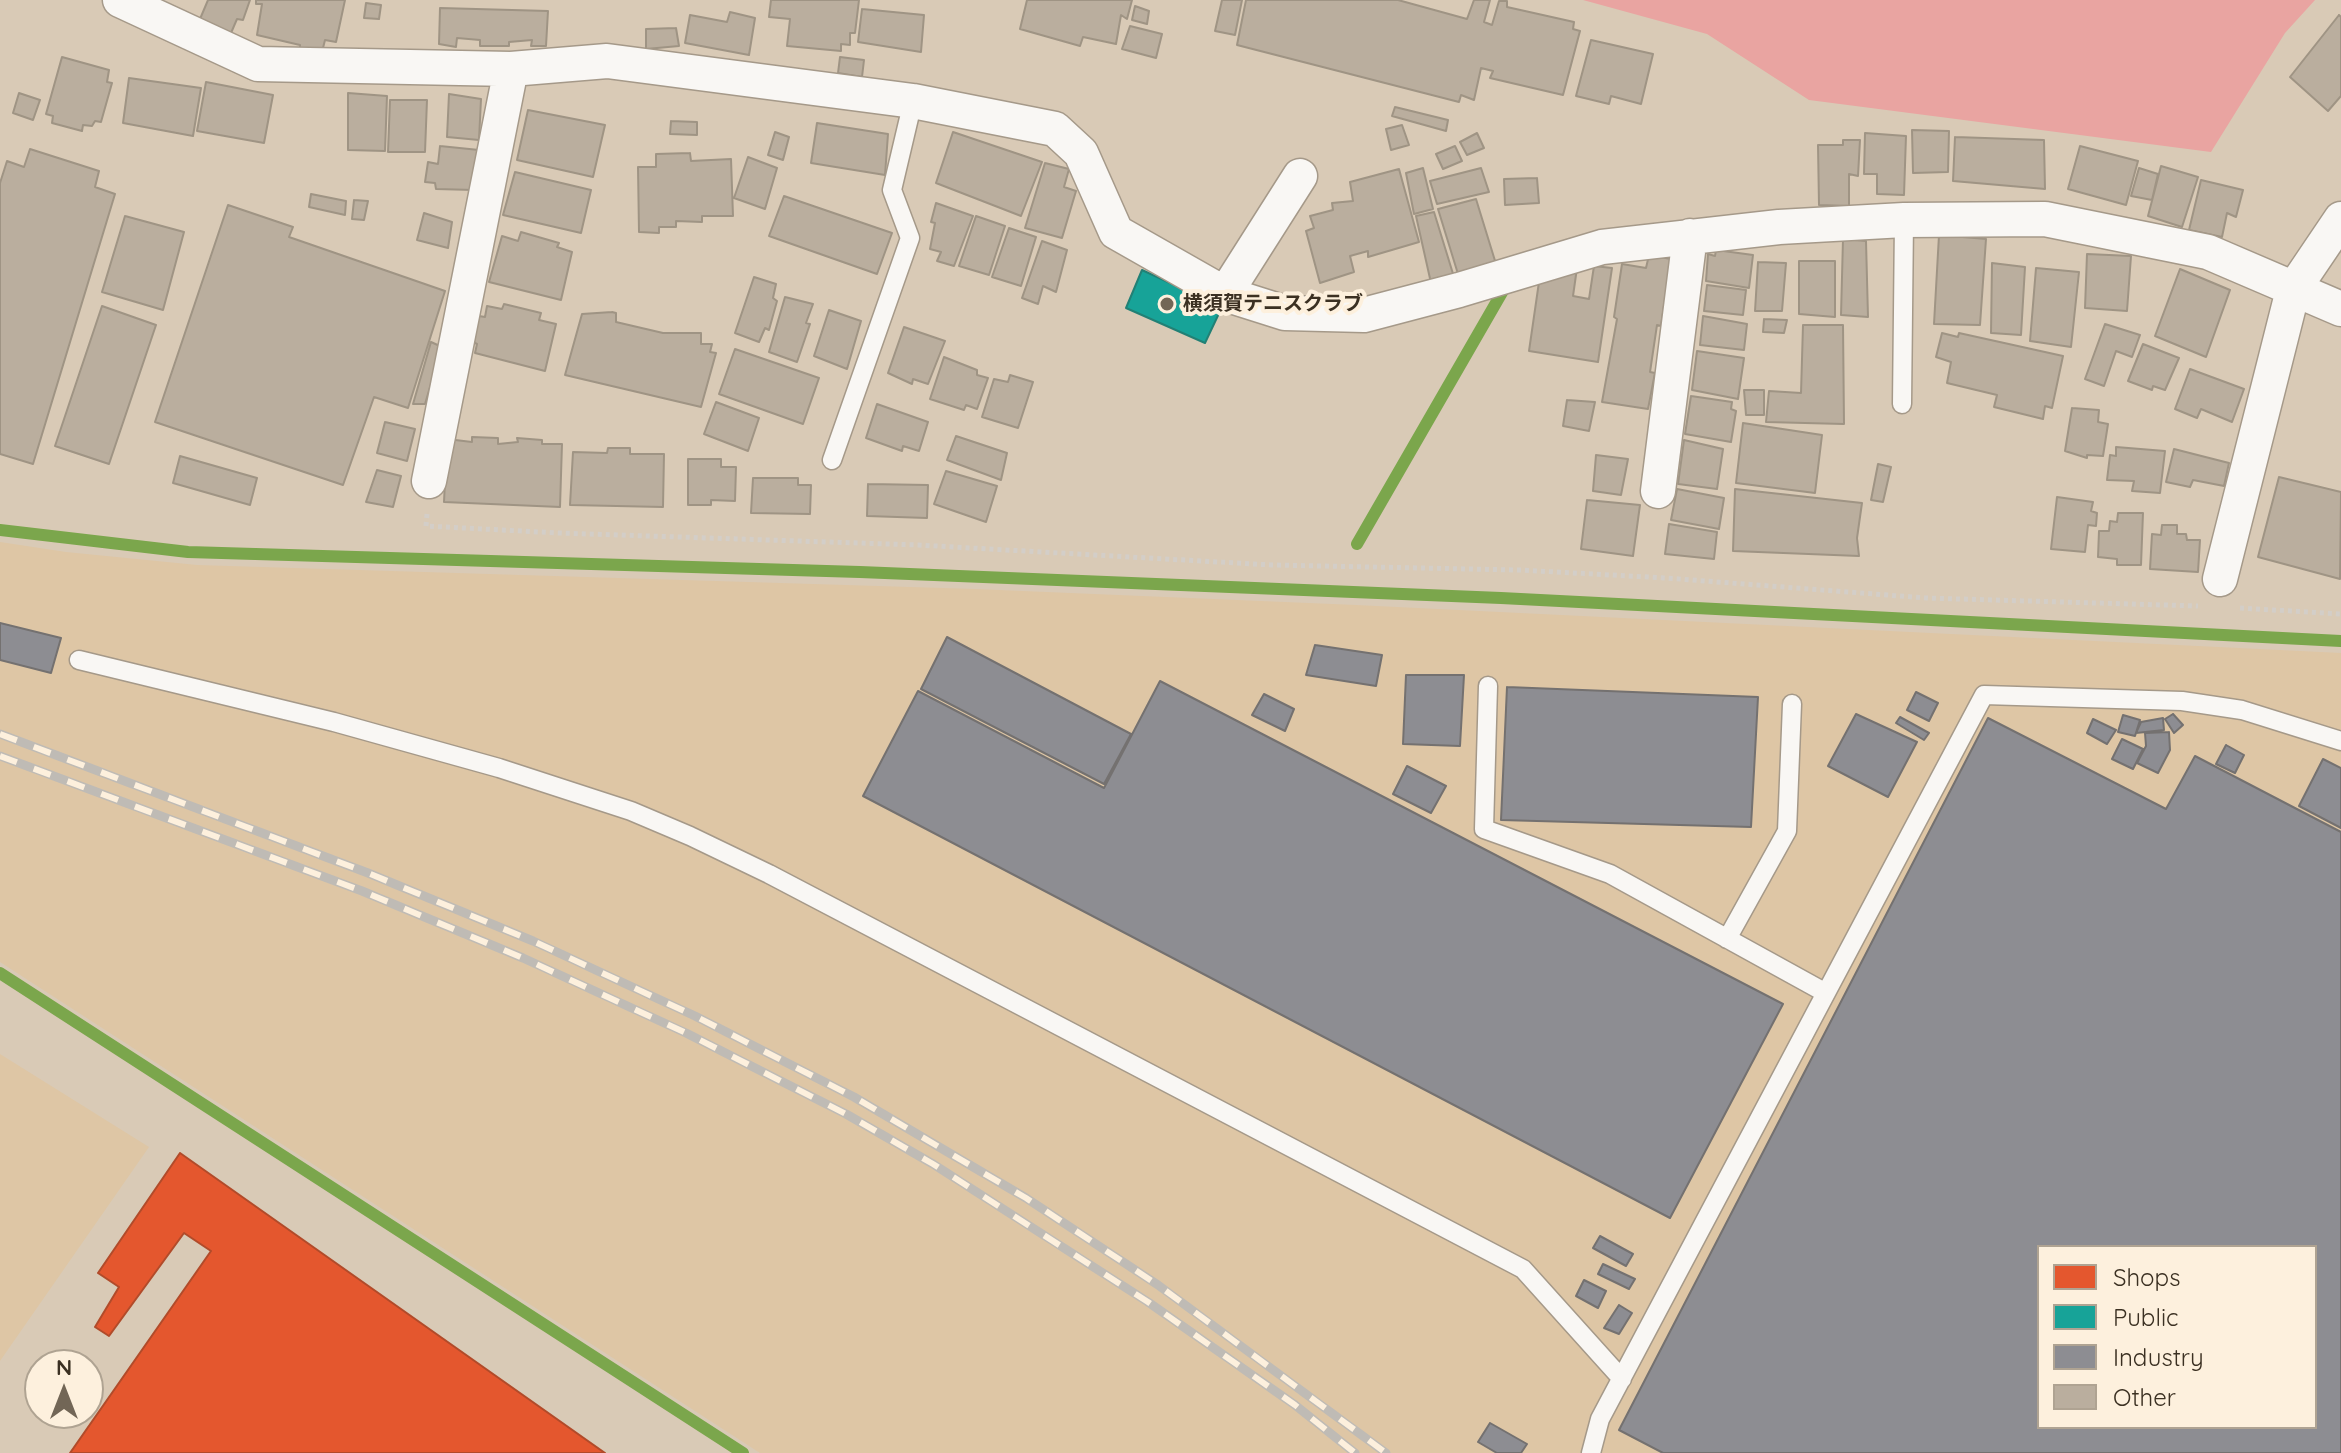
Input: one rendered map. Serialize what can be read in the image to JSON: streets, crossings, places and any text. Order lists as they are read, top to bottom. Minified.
{"places":["横須賀テニスクラブ"],"legend":["Shops","Public","Industry","Other"],"north":"top"}
